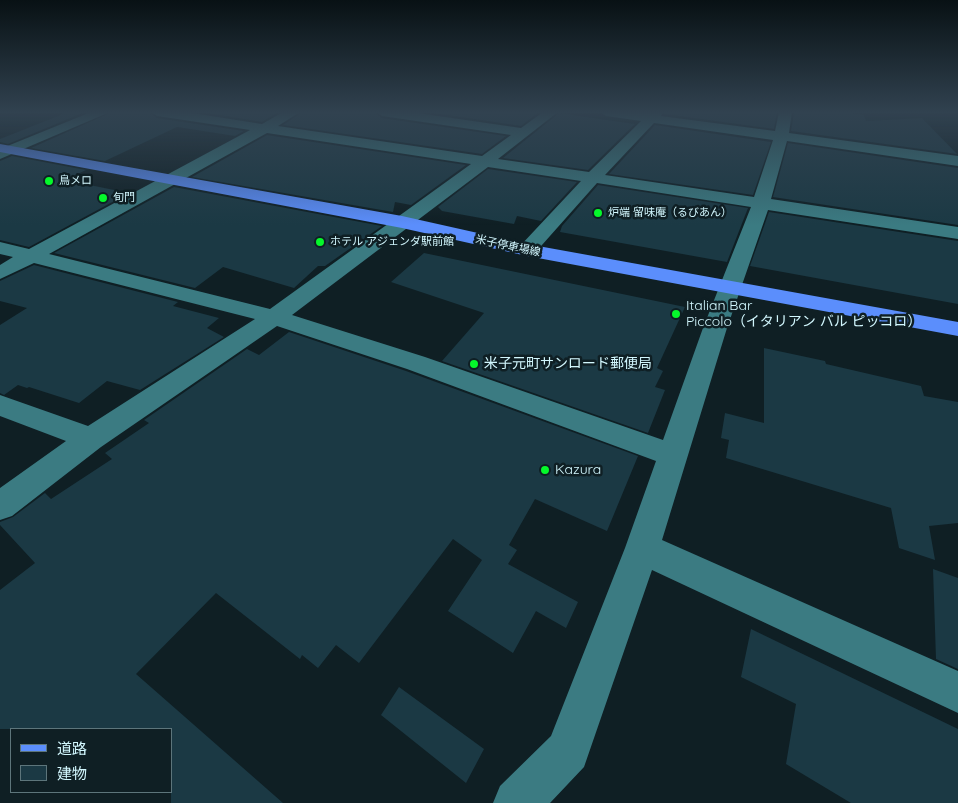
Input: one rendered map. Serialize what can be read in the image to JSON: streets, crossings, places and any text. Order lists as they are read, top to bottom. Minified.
{"streets":{"main road":["米子停車場線"]},"places":["鳥メロ","旬門","炉端 留味庵（るびあん）","ホテル アジェンダ駅前館","Italian Bar Piccolo（イタリアン バル ピッコロ）","米子元町サンロード郵便局","Kazura"],"legend":["道路","建物"]}
